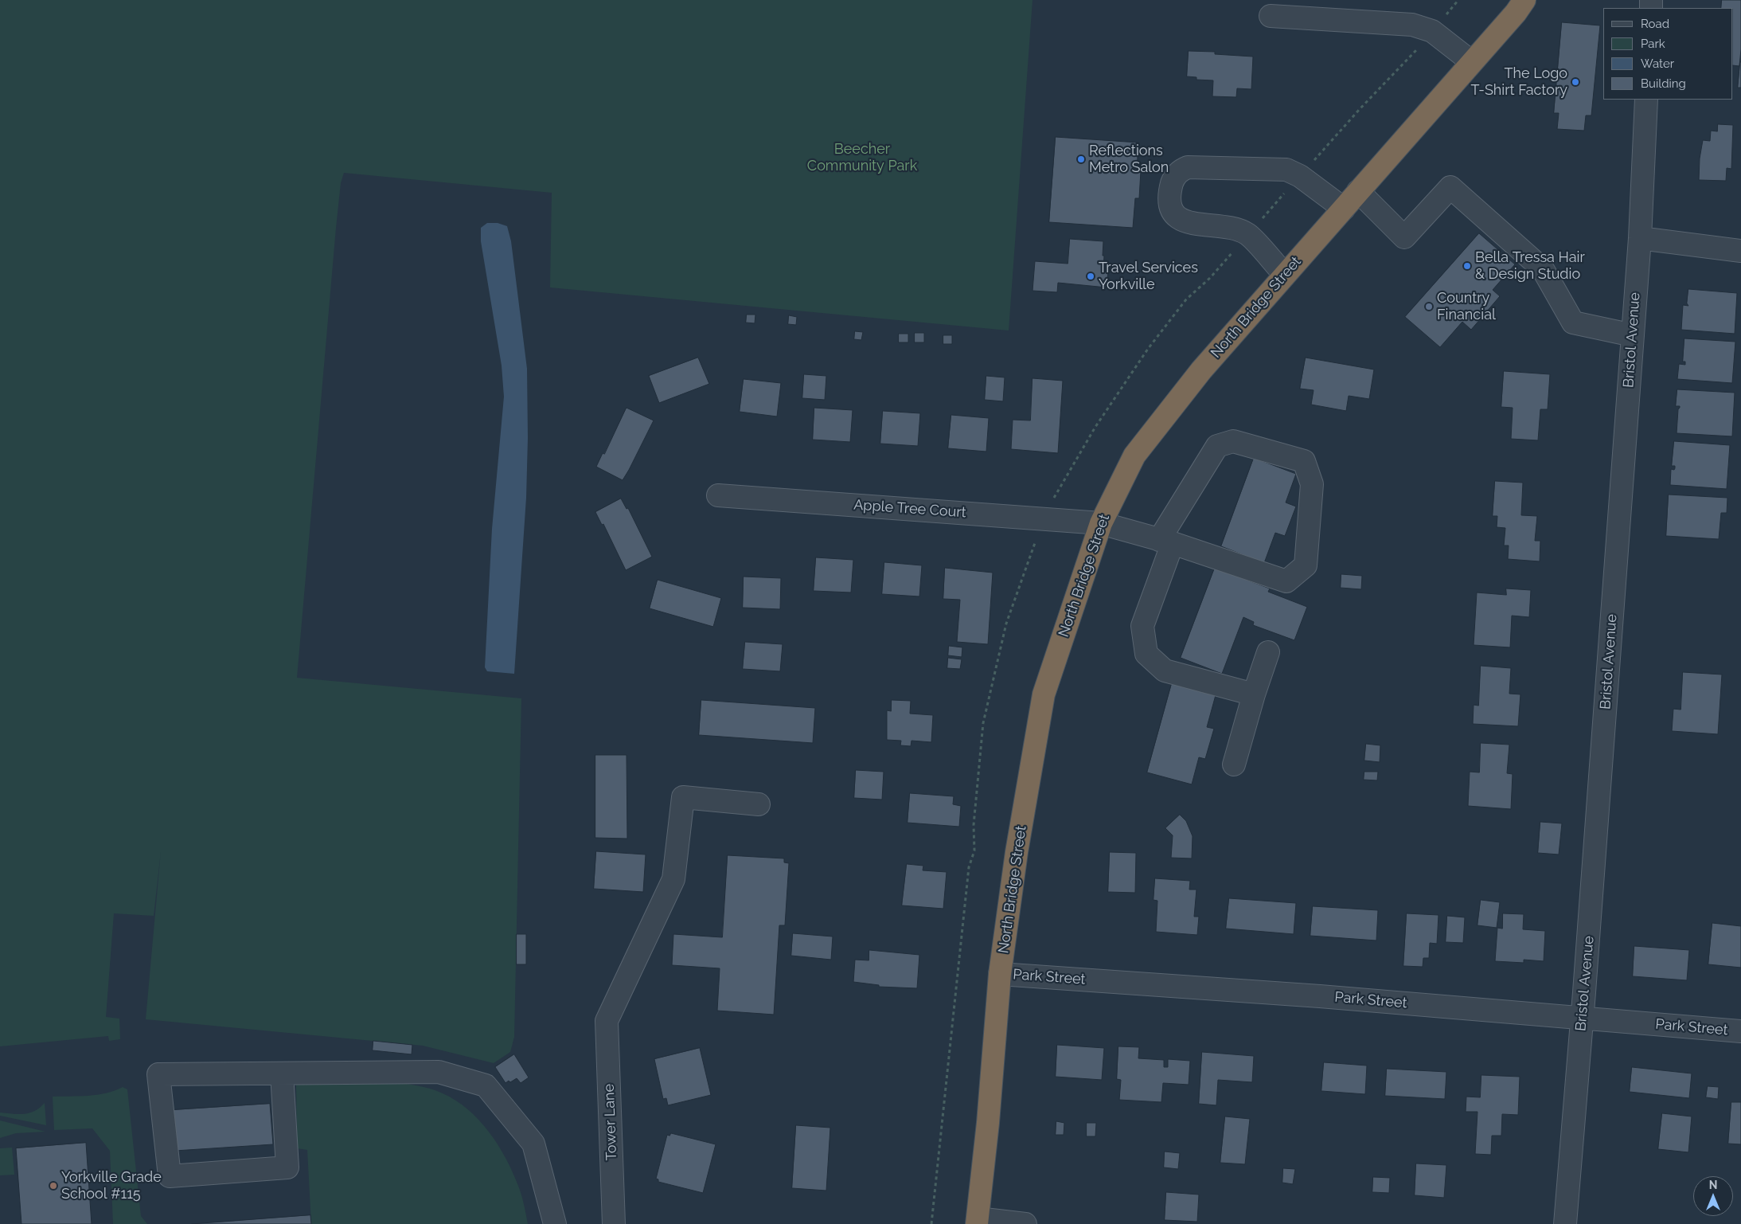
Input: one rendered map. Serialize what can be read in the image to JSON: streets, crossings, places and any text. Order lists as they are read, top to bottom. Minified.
{"streets":{"highway":["North Bridge Street"],"street":["Bristol Avenue","Apple Tree Court","Park Street","Tower Lane"]},"crossings":[["North Bridge Street","Apple Tree Court"],["North Bridge Street","Park Street"],["Bristol Avenue","Park Street"]],"parks":["Beecher Community Park"],"places":["The Logo T-Shirt Factory","Reflections Metro Salon","Bella Tressa Hair & Design Studio","Travel Services Yorkville","Country Financial","Yorkville Grade School #115"],"legend":["Road","Park","Water","Building"],"north":"top"}
